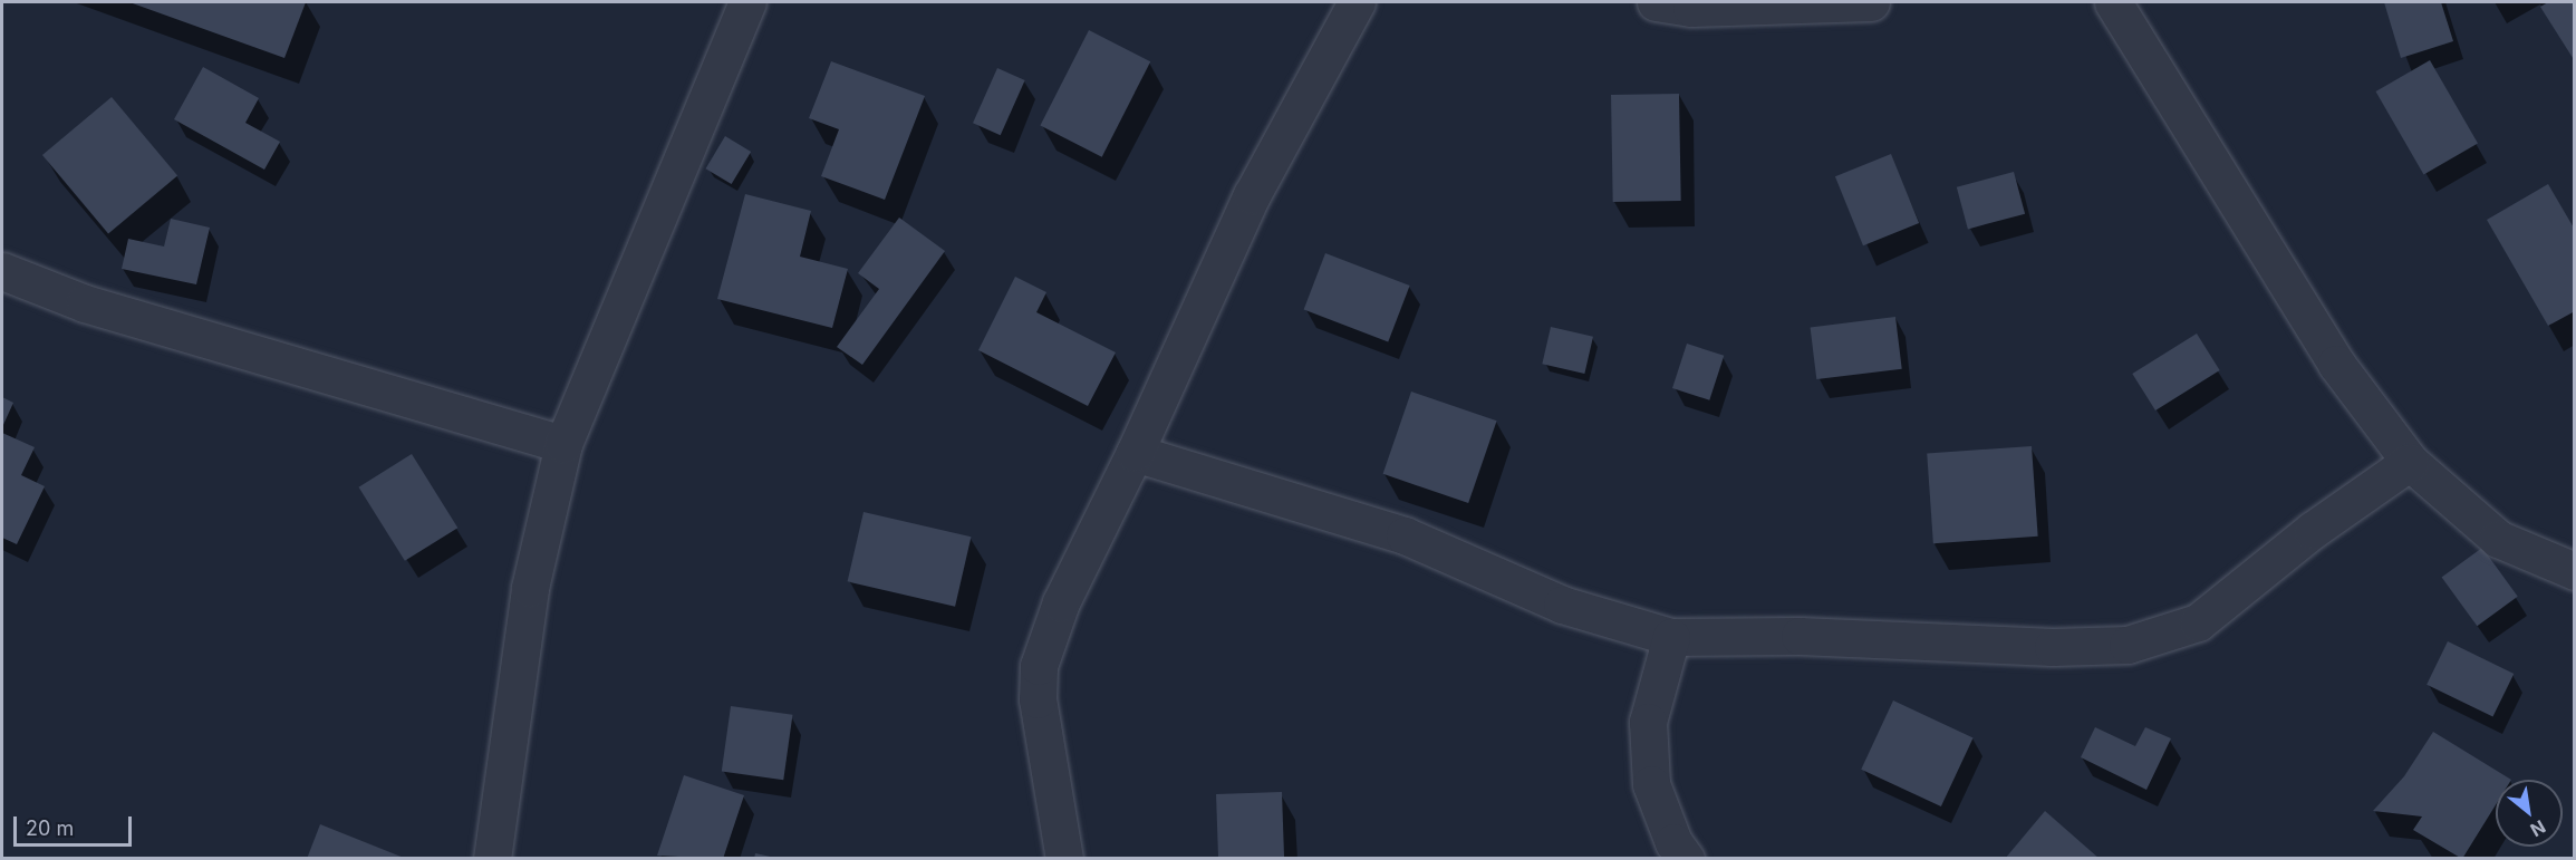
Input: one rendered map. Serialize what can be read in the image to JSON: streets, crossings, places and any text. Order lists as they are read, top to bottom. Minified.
{"scale_bar":"20 m","north":"bottom right"}
